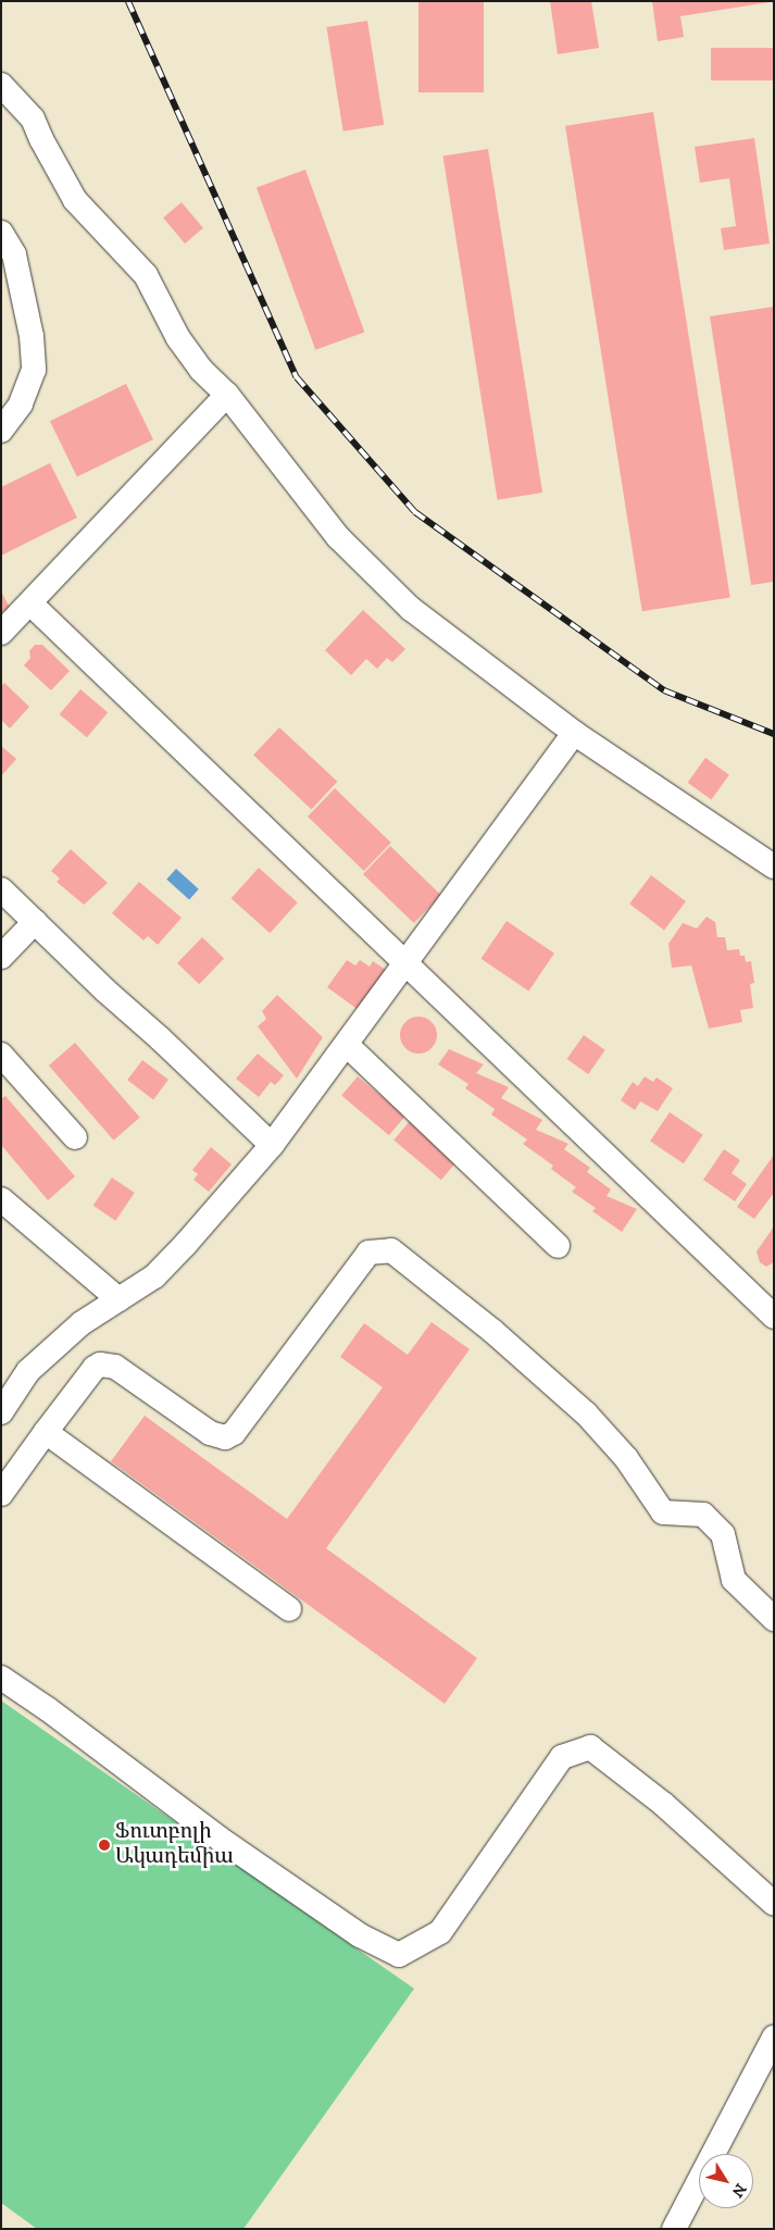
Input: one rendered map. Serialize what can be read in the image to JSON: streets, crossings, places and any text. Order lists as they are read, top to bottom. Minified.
{"places":["Ֆուտբոլի Ակադեմիա"],"north":"bottom right"}
